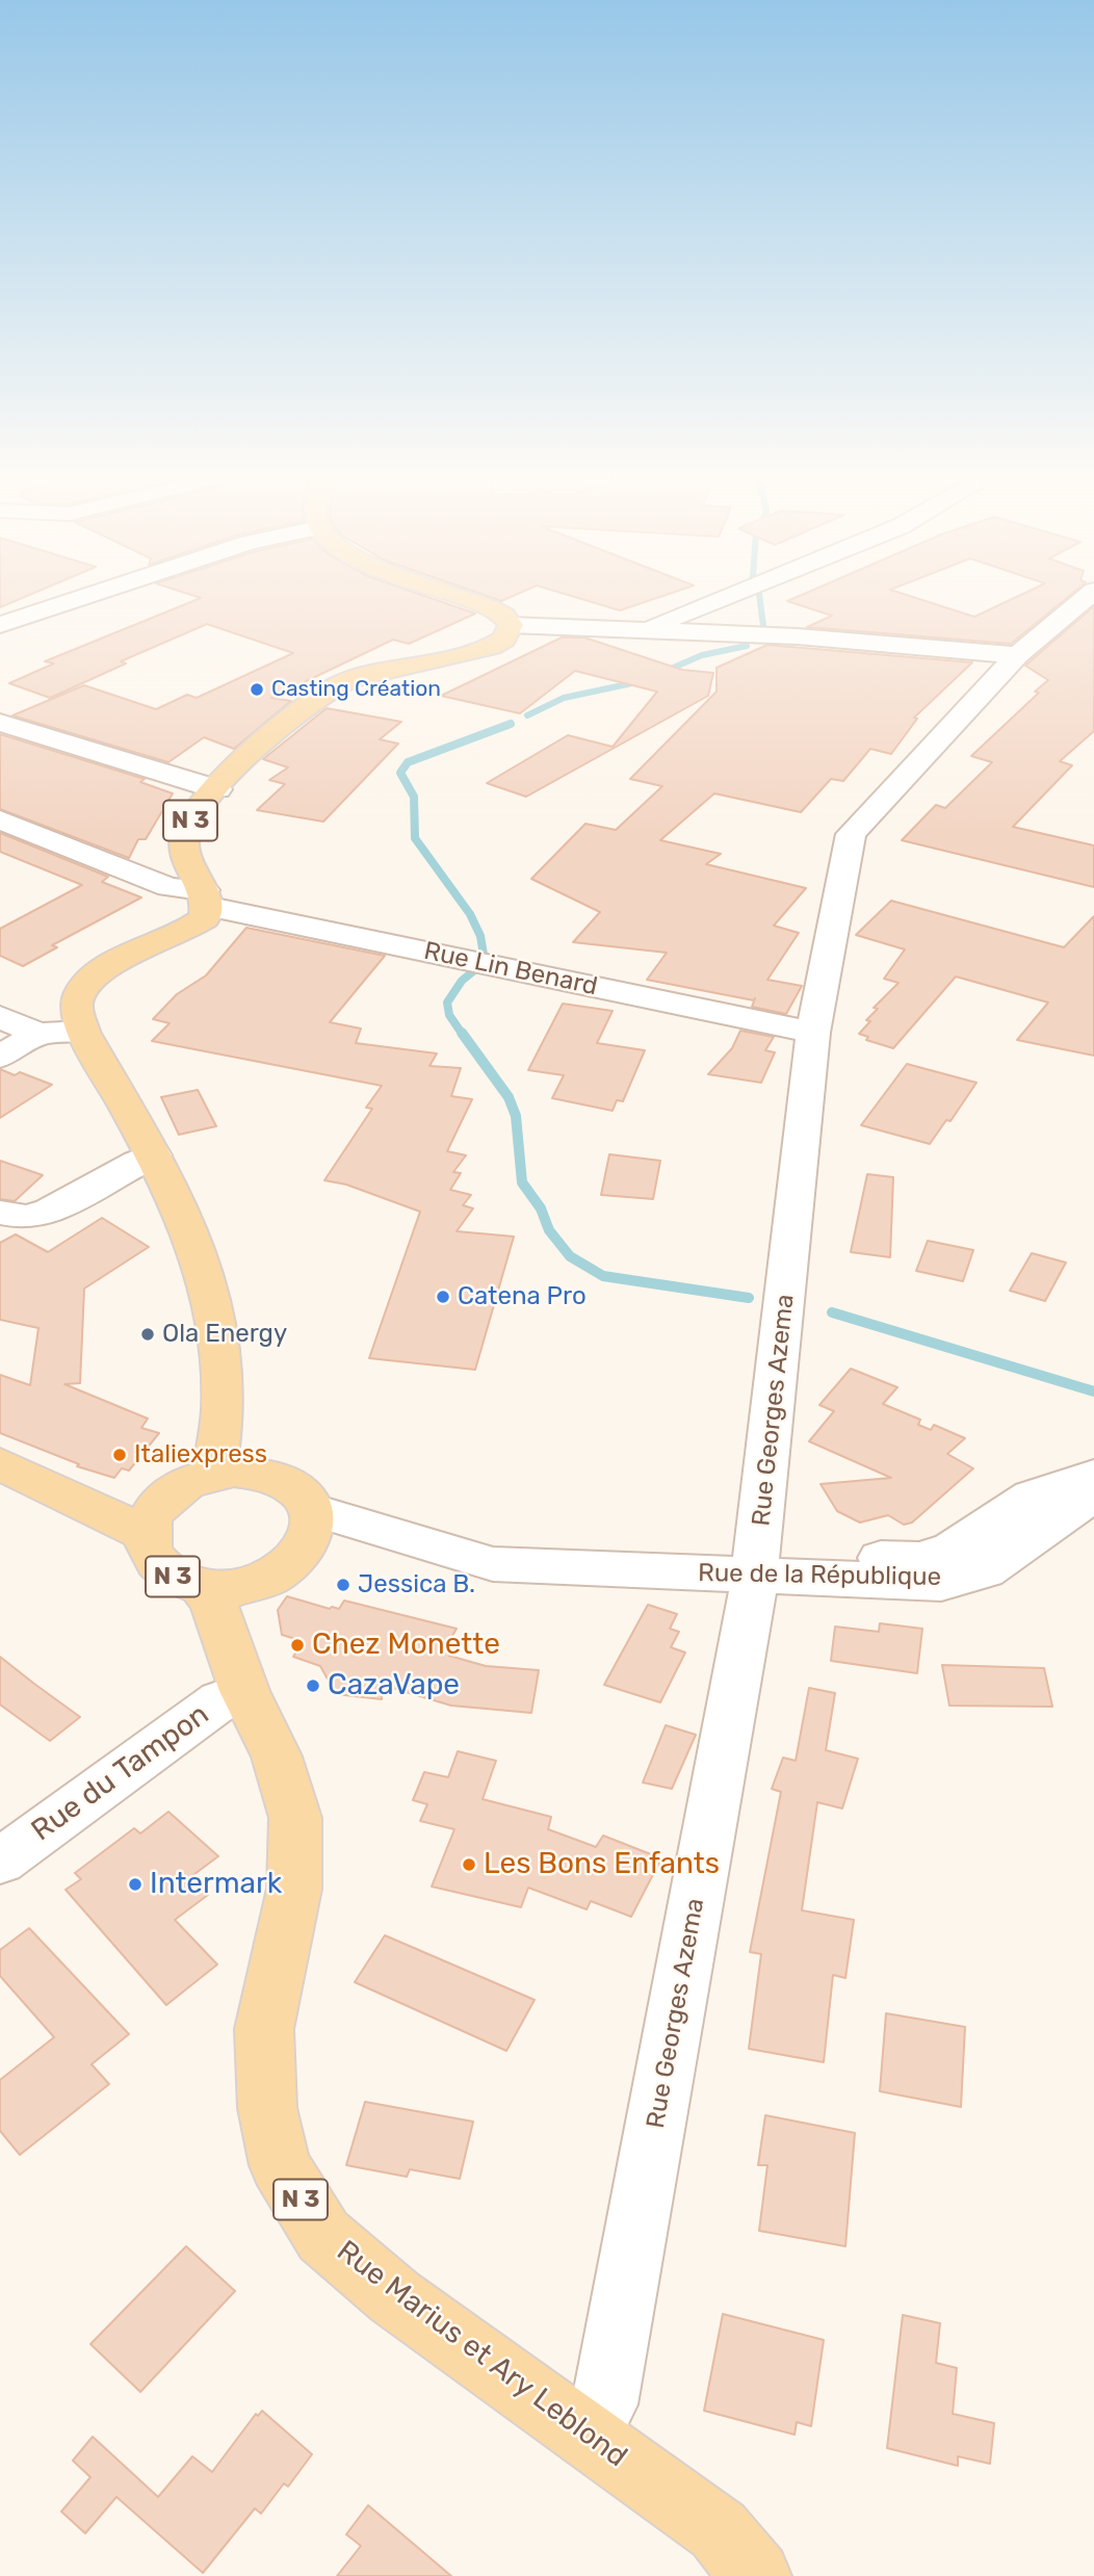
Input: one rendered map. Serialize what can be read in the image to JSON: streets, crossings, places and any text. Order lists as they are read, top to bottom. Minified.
{"streets":{"main road":["N 3","Rue Marius et Ary Leblond"],"street":["Rue Lin Benard","Rue Georges Azema","Rue de la République","Rue du Tampon"]},"crossings":[["N 3","Rue Lin Benard"],["N 3","Rue de la République"],["N 3","Rue Marius et Ary Leblond"],["Rue Lin Benard","Rue Georges Azema"],["Rue Georges Azema","Rue de la République"],["Rue Georges Azema","Rue Marius et Ary Leblond"],["Rue de la République","Rue Marius et Ary Leblond"],["Rue du Tampon","Rue Marius et Ary Leblond"]],"places":["Casting Création","Catena Pro","Ola Energy","Italiexpress","Jessica B.","Chez Monette","CazaVape","Les Bons Enfants","Intermark"]}
